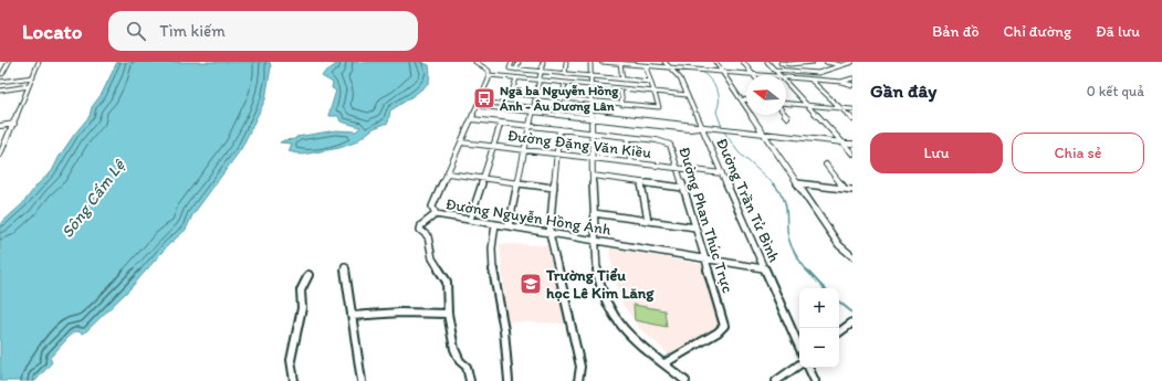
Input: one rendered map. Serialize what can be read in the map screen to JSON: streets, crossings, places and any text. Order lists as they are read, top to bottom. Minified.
{"streets":{"street":["Đường Đặng Văn Kiều","Đường Trần Tử Bình","Đường Nguyễn Hồng Ánh","Đường Phan Thúc Trực"]},"crossings":[["Đường Đặng Văn Kiều","Đường Trần Tử Bình"],["Đường Đặng Văn Kiều","Đường Nguyễn Hồng Ánh"],["Đường Đặng Văn Kiều","Đường Phan Thúc Trực"],["Đường Trần Tử Bình","Đường Nguyễn Hồng Ánh"],["Đường Nguyễn Hồng Ánh","Đường Phan Thúc Trực"]],"water":["Sông Cẩm Lệ"],"places":{"bus stop":["Ngã ba Nguyễn Hồng Ánh - Âu Dương Lân"],"school or university":["Trường Tiểu học Lê Kim Lăng"]},"north":"left","page":{"header":"Locato","search":"Tìm kiếm","nav":["Bản đồ","Chỉ đường","Đã lưu"],"heading":["Gần đây","0 kết quả"],"buttons":["Lưu","Chia sẻ"],"map_buttons":["+","−"]}}
